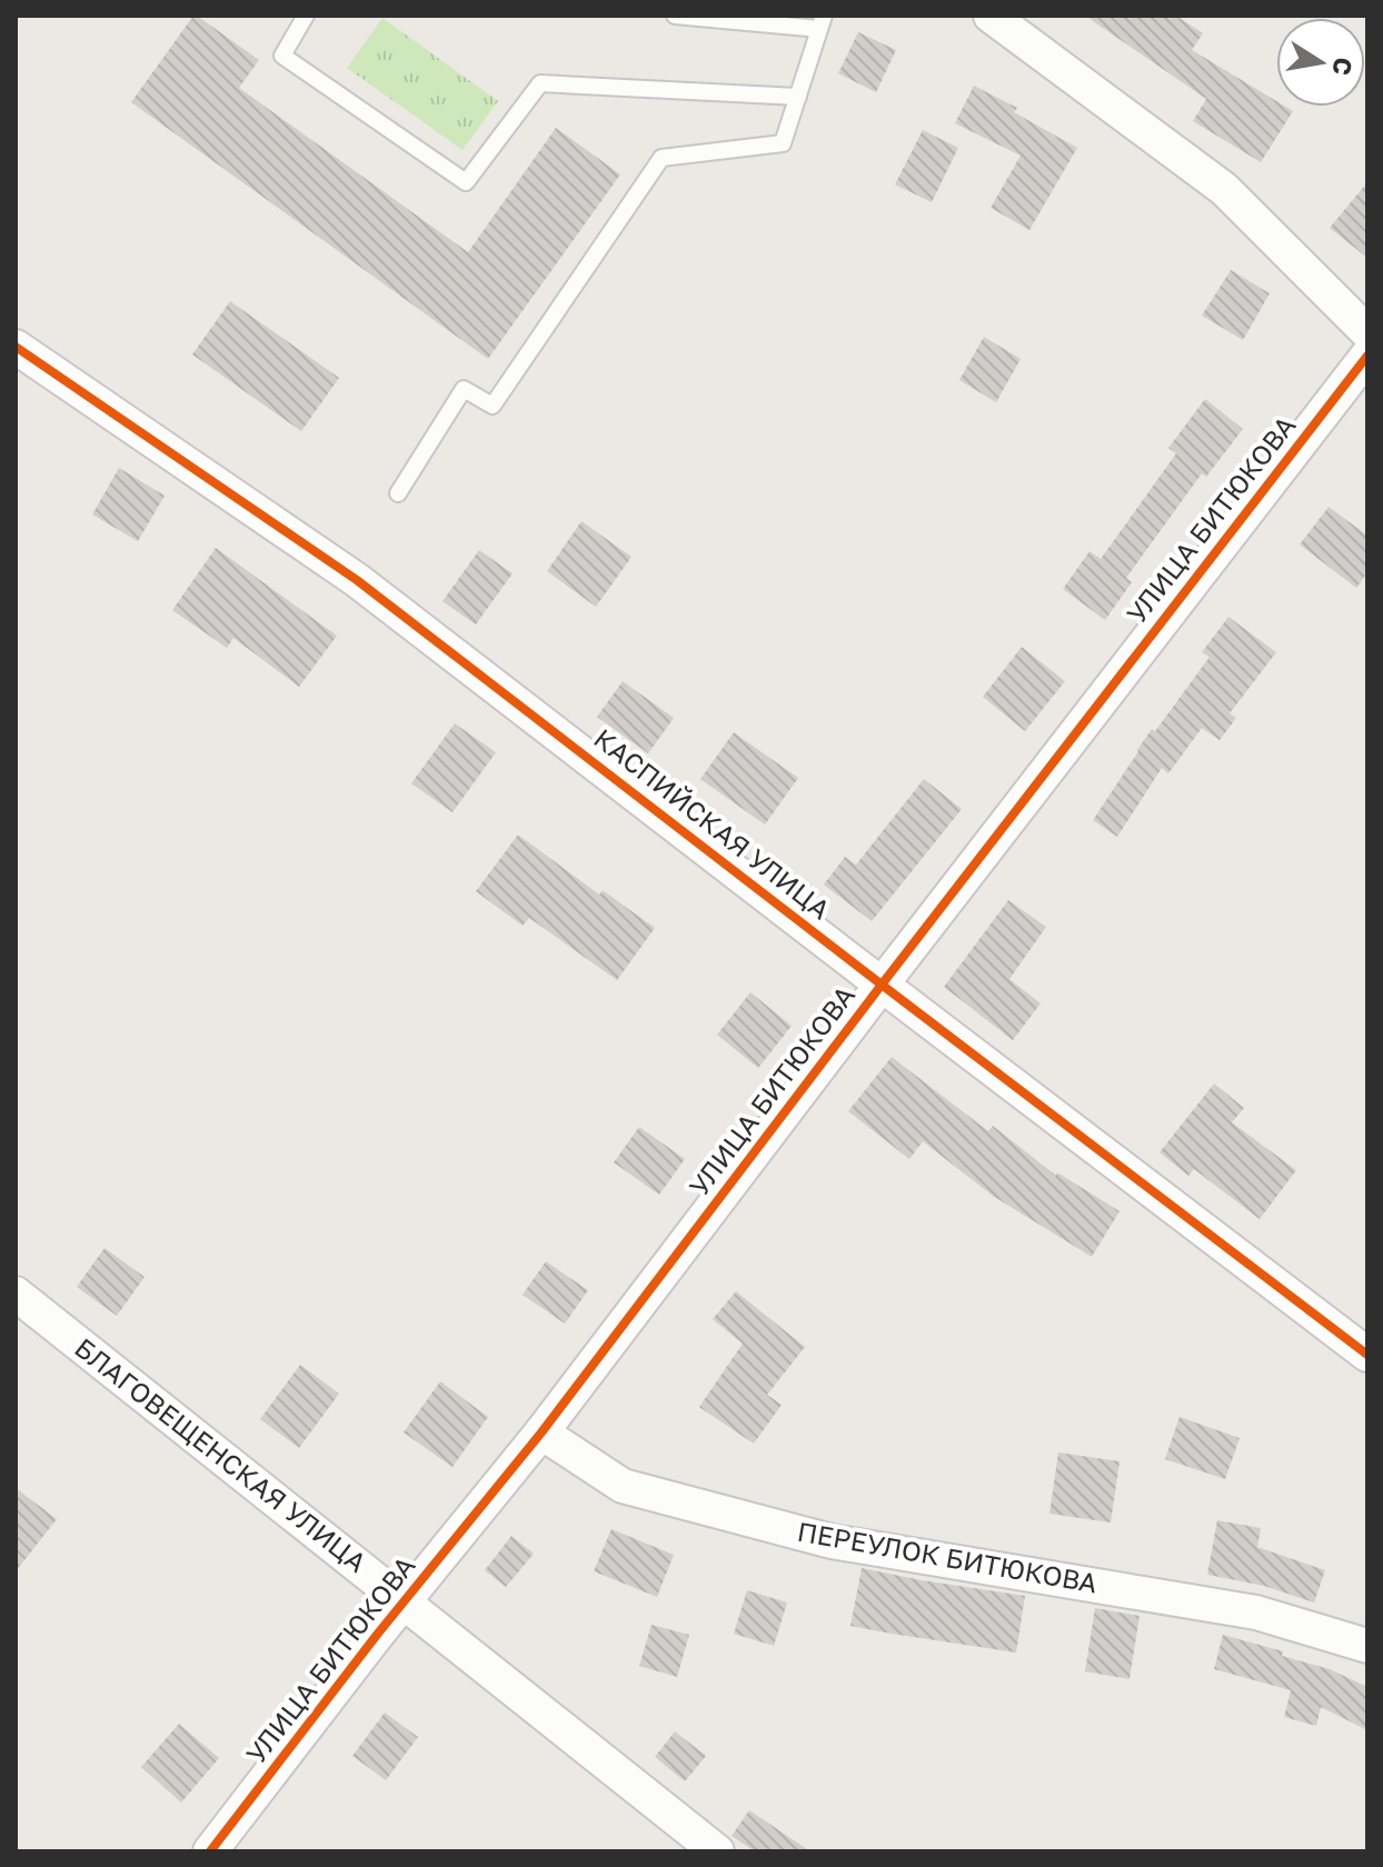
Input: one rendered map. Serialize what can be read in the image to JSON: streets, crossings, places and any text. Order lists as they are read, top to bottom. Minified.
{"streets":{"street":["УЛИЦА БИТЮКОВА","КАСПИЙСКАЯ УЛИЦА","БЛАГОВЕЩЕНСКАЯ УЛИЦА","ПЕРЕУЛОК БИТЮКОВА"]},"crossings":[["УЛИЦА БИТЮКОВА","КАСПИЙСКАЯ УЛИЦА"],["УЛИЦА БИТЮКОВА","БЛАГОВЕЩЕНСКАЯ УЛИЦА"],["УЛИЦА БИТЮКОВА","ПЕРЕУЛОК БИТЮКОВА"]],"north":"right"}
